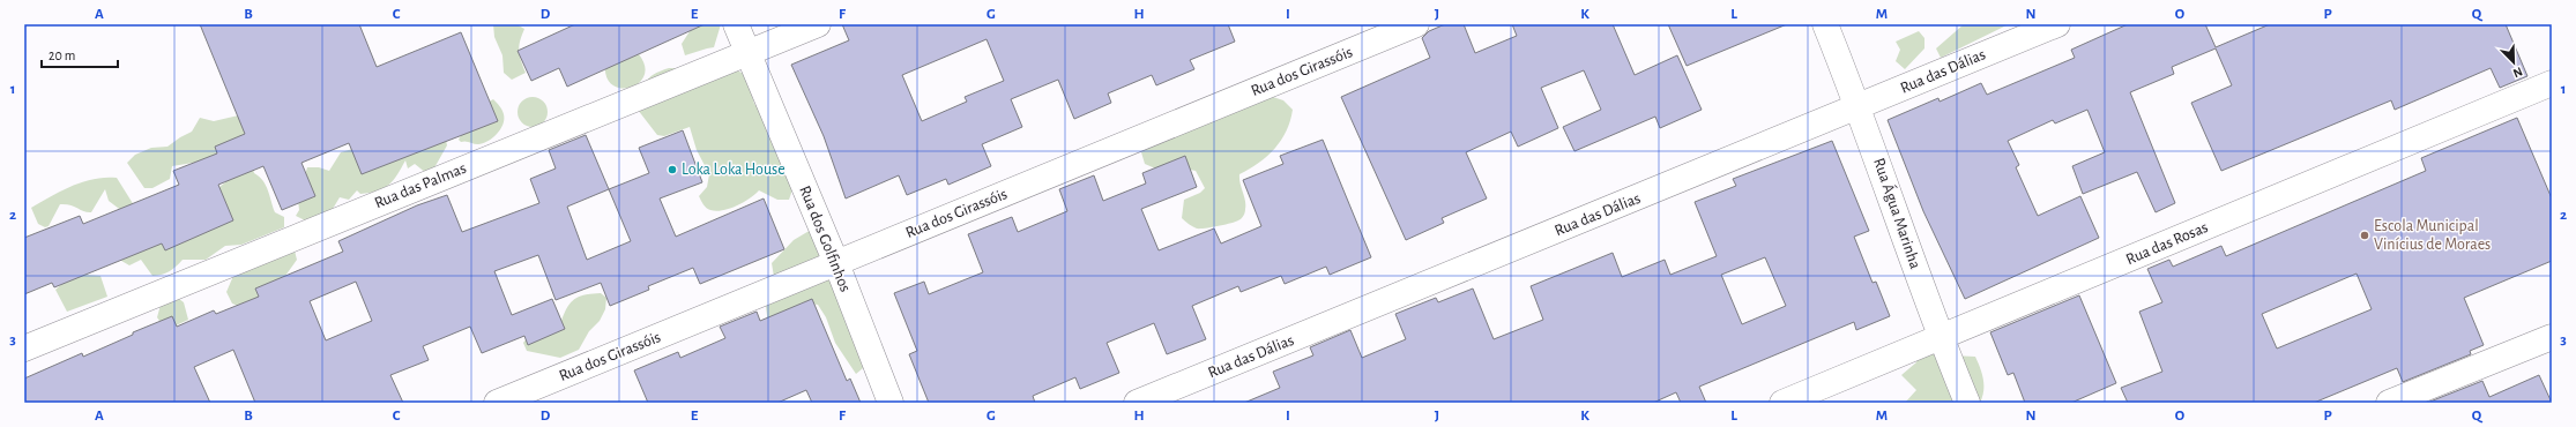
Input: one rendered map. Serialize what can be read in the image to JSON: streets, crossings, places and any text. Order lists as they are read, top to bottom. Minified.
{"streets":{"street":["Rua dos Girassóis","Rua das Dálias","Rua das Palmas","Rua Água Marinha","Rua dos Golfinhos","Rua das Rosas"]},"crossings":[["Rua dos Girassóis","Rua dos Golfinhos"],["Rua das Dálias","Rua Água Marinha"],["Rua das Palmas","Rua dos Golfinhos"],["Rua Água Marinha","Rua das Rosas"]],"places":["Loka Loka House","Escola Municipal Vinícius de Moraes"],"scale_bar":"20 m","north":"bottom right","grid":{"columns":["A","B","C","D","E","F","G","H","I","J","K","L","M","N","O","P","Q"],"rows":["1","2","3"]}}
